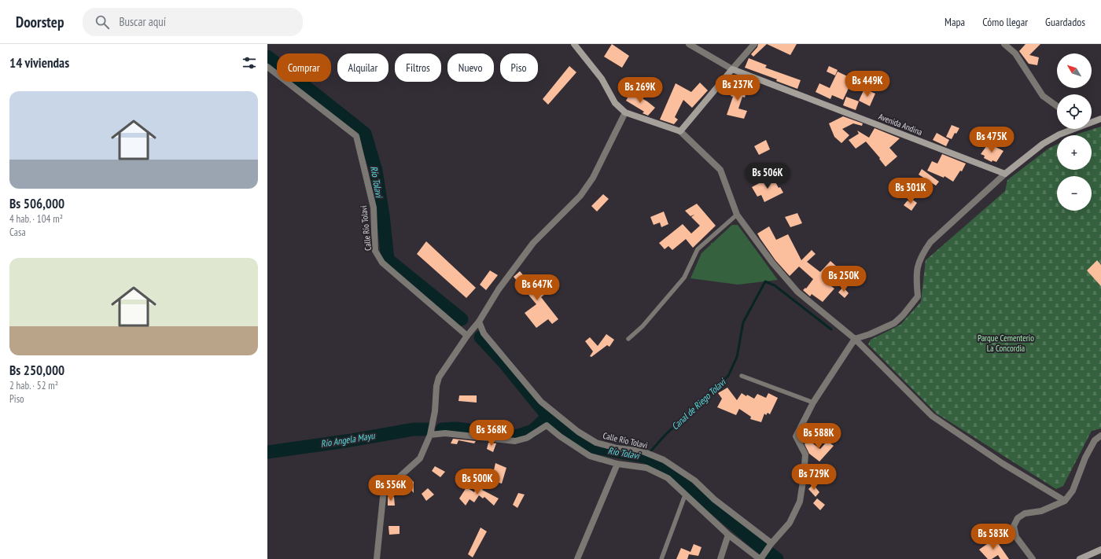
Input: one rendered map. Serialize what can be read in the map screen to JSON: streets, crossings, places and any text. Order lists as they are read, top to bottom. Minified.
{"streets":{"street":["Avenida Andina","Calle Río Tolavi"]},"water":["Río Tolavi","Canal de Riego Tolavi","Río Angela Mayu"],"parks":["Parque Cementerio La Concordia"],"north":"top left","page":{"header":"Doorstep","search":"Buscar aquí","nav":["Mapa","Cómo llegar","Guardados"],"heading":"14 viviendas","map_buttons":["+","−"],"chip":["Comprar","Alquilar","Filtros","Nuevo","Piso"],"price":["Bs 449K","Bs 237K","Bs 269K","Bs 475K","Bs 506K","Bs 301K","Bs 250K","Bs 647K","Bs 368K","Bs 588K","Bs 729K","Bs 500K","Bs 556K","Bs 583K"],"list":[{"name":"Bs 506,000","note":"4 hab. · 104 m² · Casa"},{"name":"Bs 250,000","note":"2 hab. · 52 m² · Piso"}]}}
